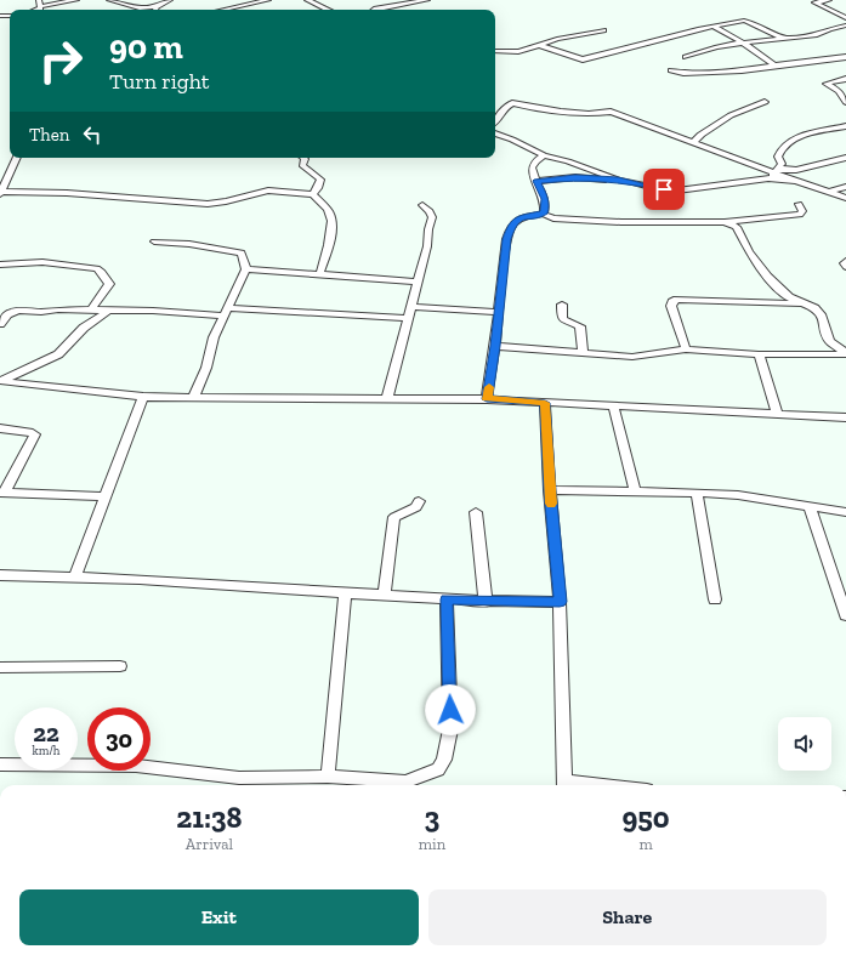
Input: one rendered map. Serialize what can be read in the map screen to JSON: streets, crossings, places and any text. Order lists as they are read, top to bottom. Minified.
{"page":{"turn":["90 m","Turn right"],"then":"Then","speed":"22 km/h","limit":"30","eta":["21:38","Arrival","3","min","950","m"],"buttons":["Exit","Share"]}}
